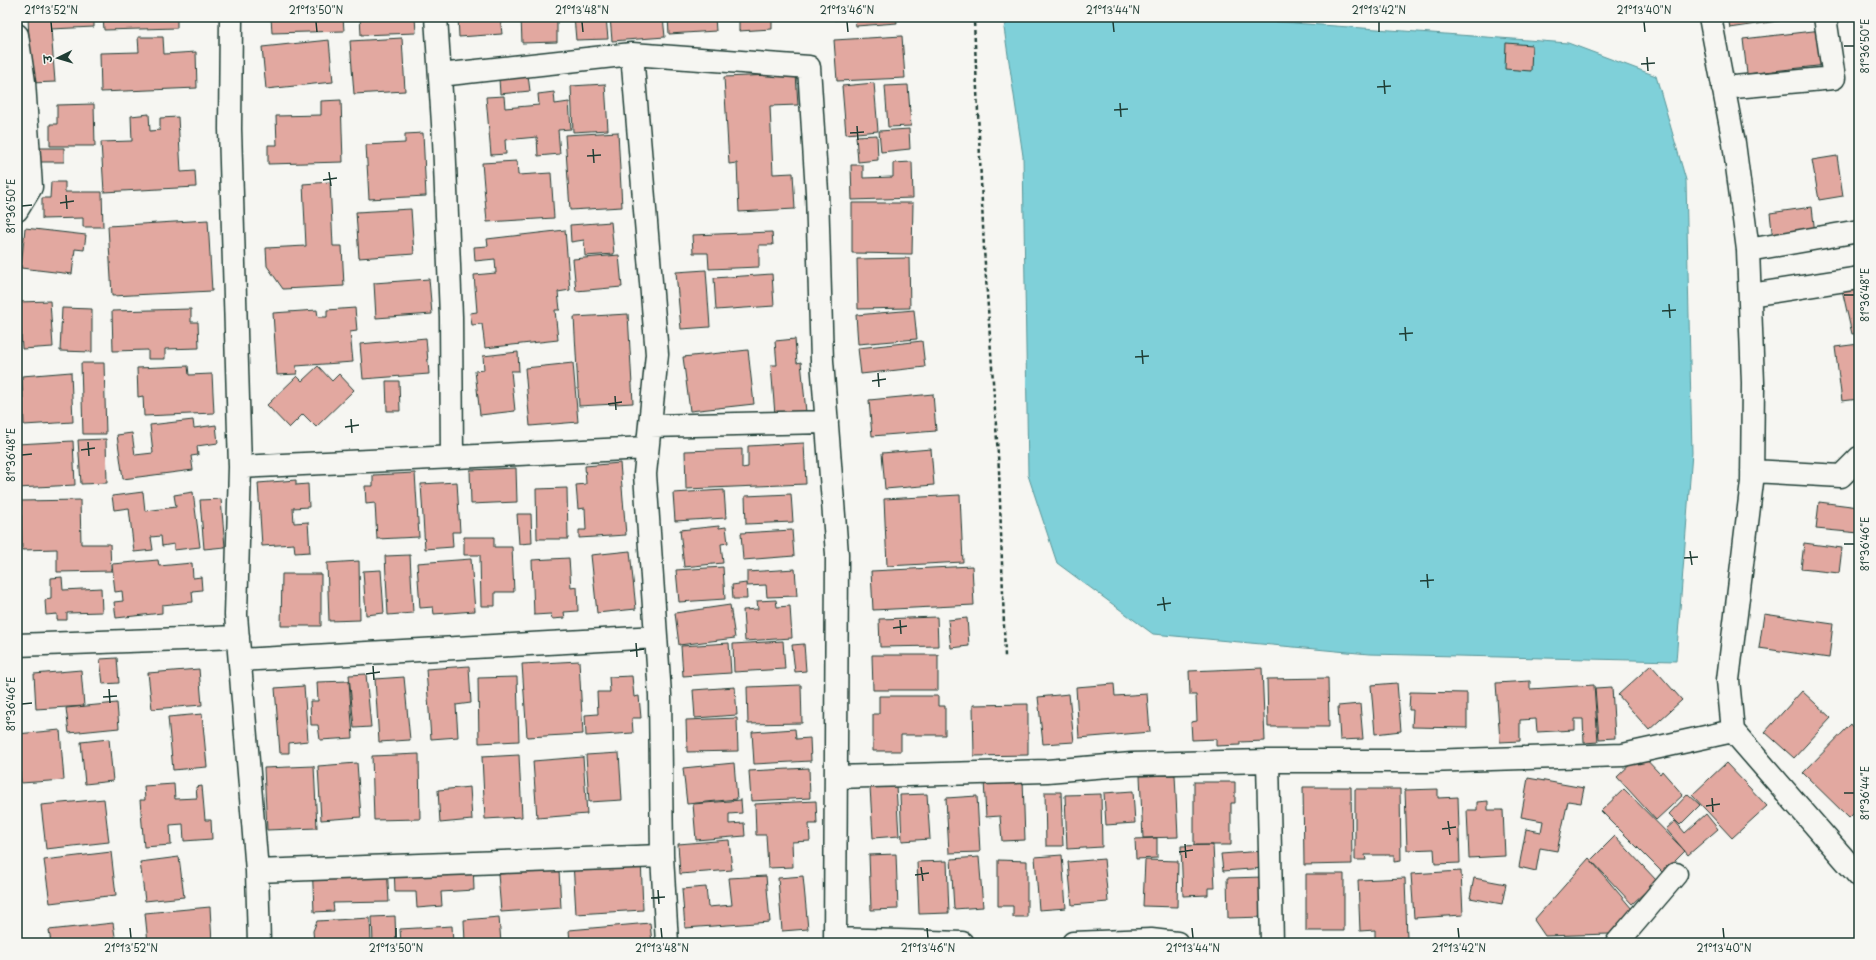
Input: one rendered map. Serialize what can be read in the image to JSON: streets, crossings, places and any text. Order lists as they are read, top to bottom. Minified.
{"north":"left","coordinates":["21°13'52\"N","21°13'50\"N","21°13'48\"N","21°13'46\"N","21°13'44\"N","21°13'42\"N","21°13'40\"N","81°36'50\"E","81°36'48\"E","81°36'46\"E","81°36'44\"E"]}
